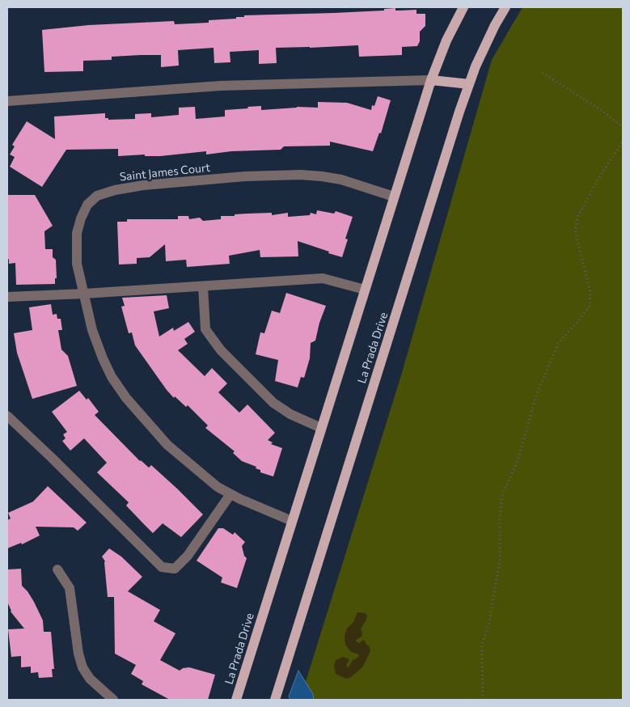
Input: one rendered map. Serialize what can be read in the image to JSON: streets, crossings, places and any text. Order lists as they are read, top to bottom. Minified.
{"streets":{"main road":["La Prada Drive"],"street":["Saint James Court"]},"crossings":[["Saint James Court","La Prada Drive"]]}
